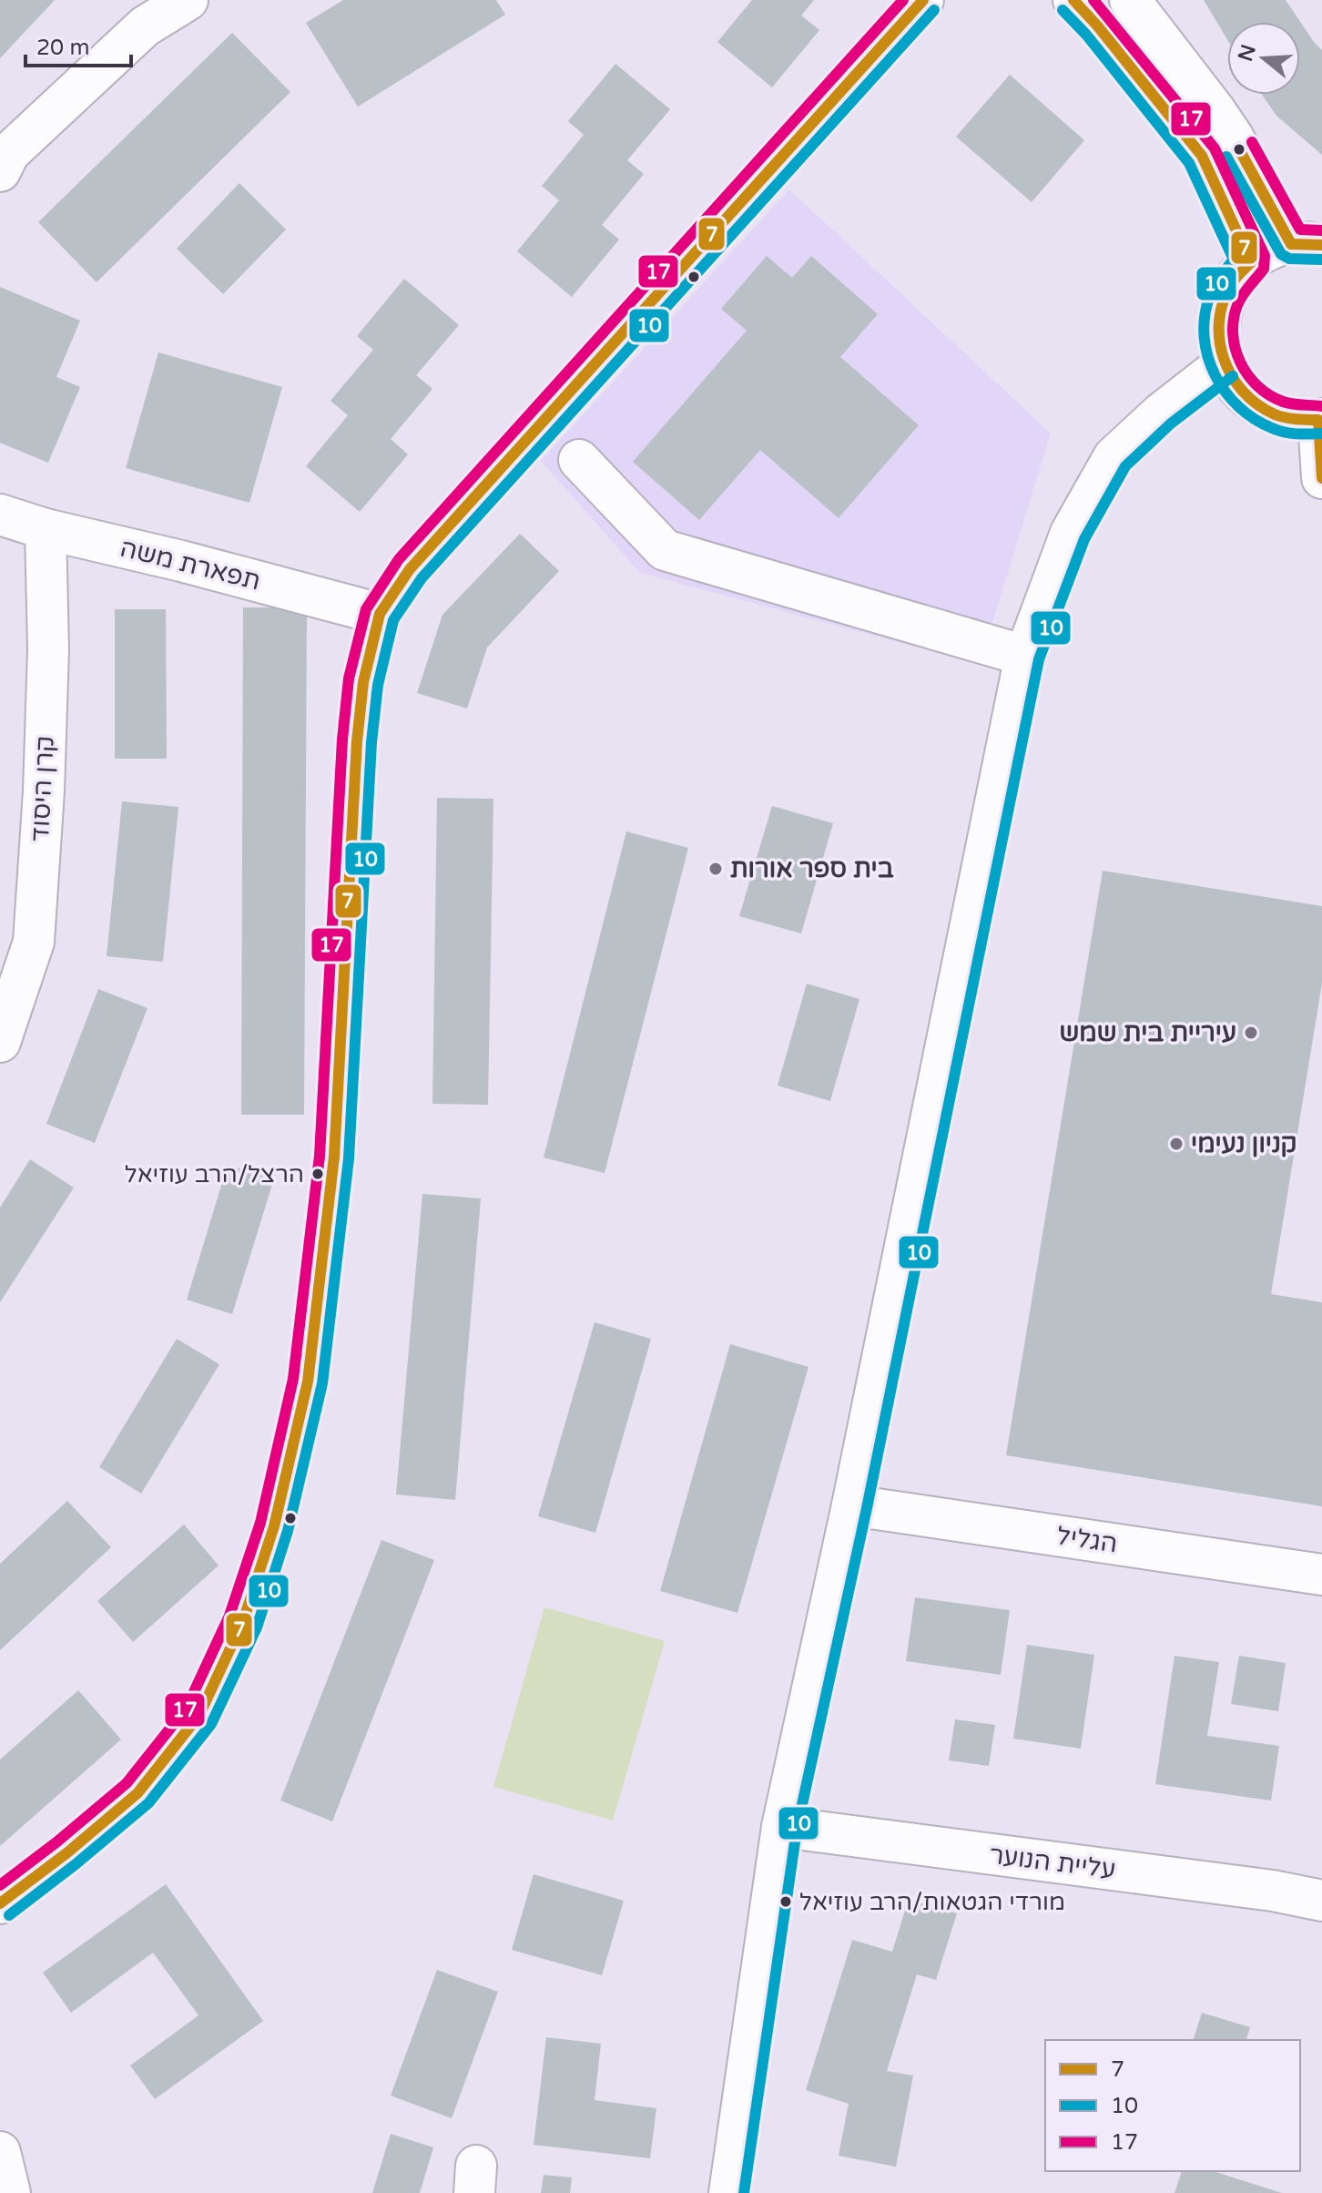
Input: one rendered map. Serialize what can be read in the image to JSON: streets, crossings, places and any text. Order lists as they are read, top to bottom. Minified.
{"streets":{"street":["תפארת משה","קרן היסוד","הגליל","עליית הנוער"]},"crossings":[["תפארת משה","קרן היסוד"]],"places":["בית ספר אורות","עיריית בית שמש","קניון נעימי","הרצל/הרב עוזיאל","מורדי הגטאות/הרב עוזיאל"],"lines":["transit line 7","transit line 17","transit line 10"],"legend":["7","10","17"],"scale_bar":"20 m","north":"left"}
